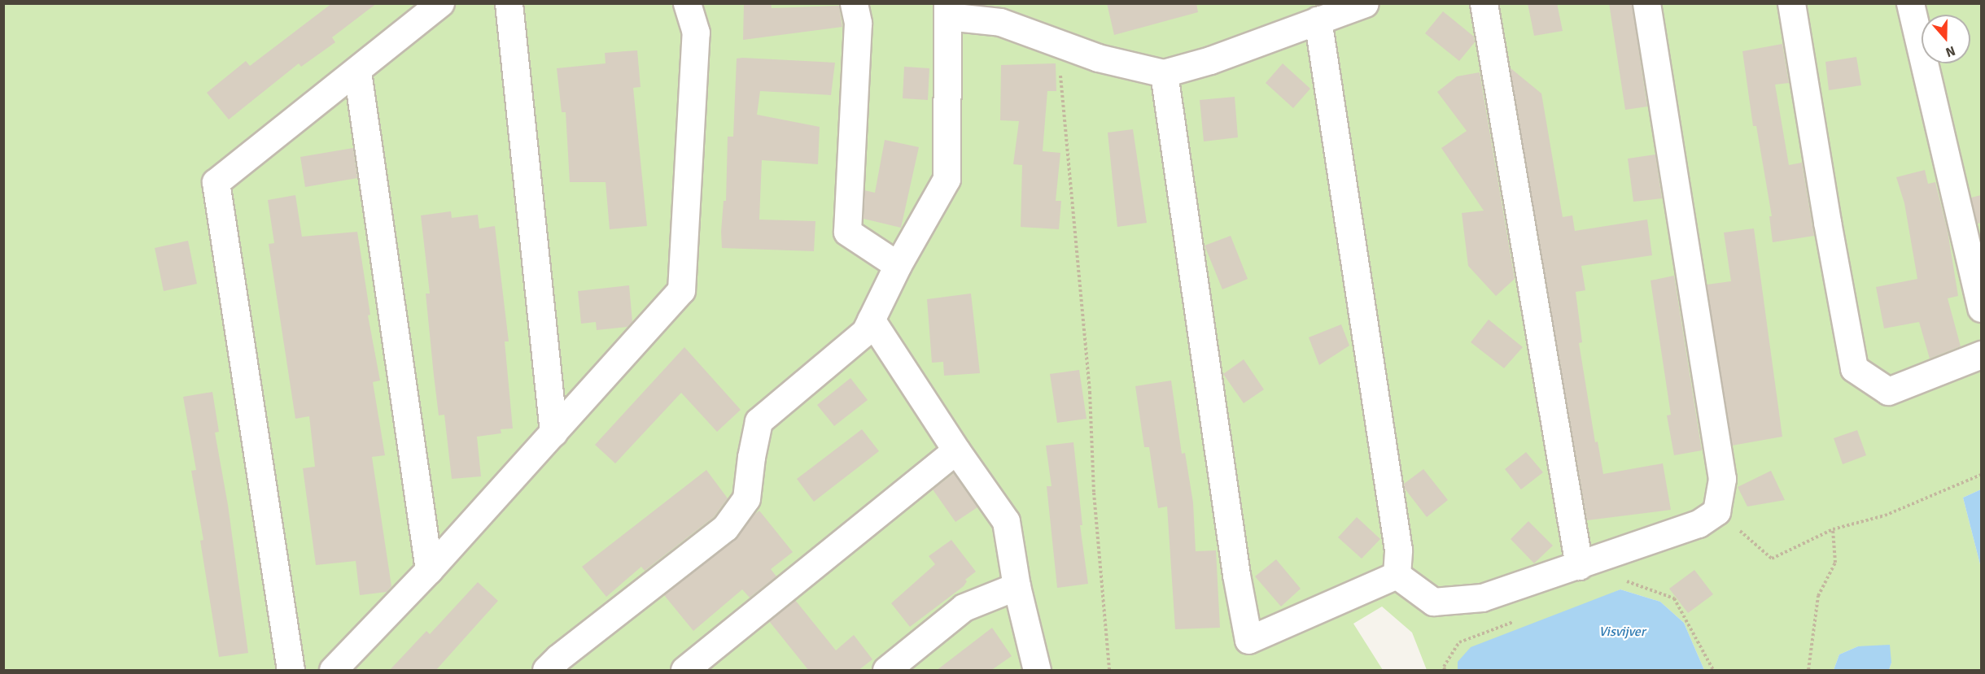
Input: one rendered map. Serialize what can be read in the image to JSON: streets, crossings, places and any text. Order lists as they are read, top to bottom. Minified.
{"water":["Visvijver"],"north":"bottom"}
